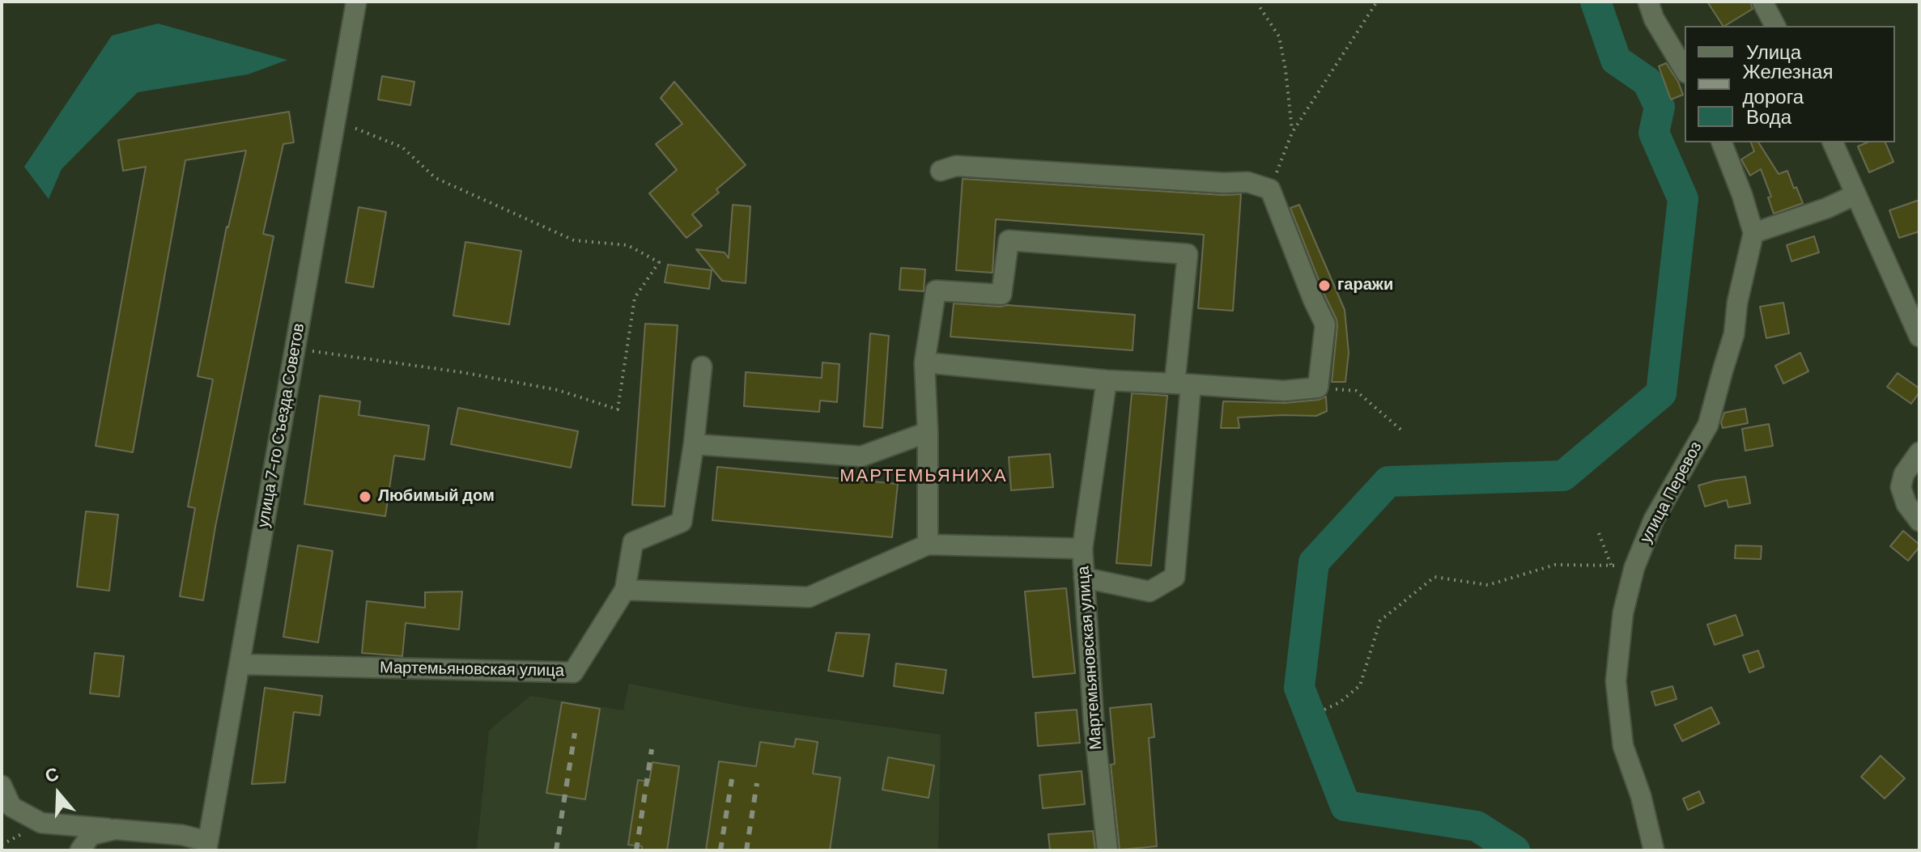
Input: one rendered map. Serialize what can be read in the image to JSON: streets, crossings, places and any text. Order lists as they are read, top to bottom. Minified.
{"streets":{"street":["улица 7-го Съезда Советов","улица Перевоз","Мартемьяновская улица"]},"crossings":[["улица 7-го Съезда Советов","Мартемьяновская улица"]],"districts":["МАРТЕМЬЯНИХА"],"places":["гаражи","Любимый дом"],"legend":["Улица","Железная дорога","Вода"],"north":"top"}
